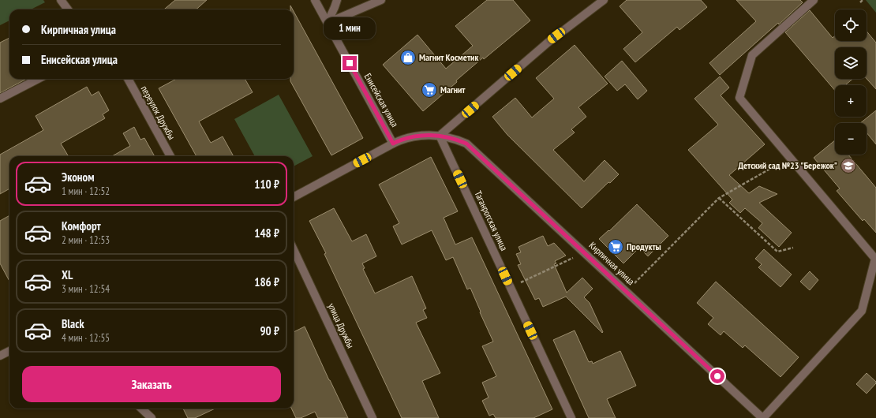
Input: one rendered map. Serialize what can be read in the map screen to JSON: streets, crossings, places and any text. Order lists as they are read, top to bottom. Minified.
{"streets":{"street":["Енисейская улица","переулок Дружбы","Таганрогская улица","Кирпичная улица","улица Дружбы"]},"crossings":[["Енисейская улица","Кирпичная улица"],["Таганрогская улица","Кирпичная улица"]],"places":{"shop":["Магнит Косметик"],"supermarket":["Магнит","Продукты"],"school or university":["Детский сад №23 \"Бережок\""]},"page":{"map_buttons":["+","−"],"banner":["Кирпичная улица","Енисейская улица"],"bubble":"1 мин","list":[{"name":"Эконом","note":"1 мин · 12:52","value":"110 ₽"},{"name":"Комфорт","note":"2 мин · 12:53","value":"148 ₽"},{"name":"XL","note":"3 мин · 12:54","value":"186 ₽"},{"name":"Black","note":"4 мин · 12:55","value":"90 ₽"}],"buttons":"Заказать"}}
